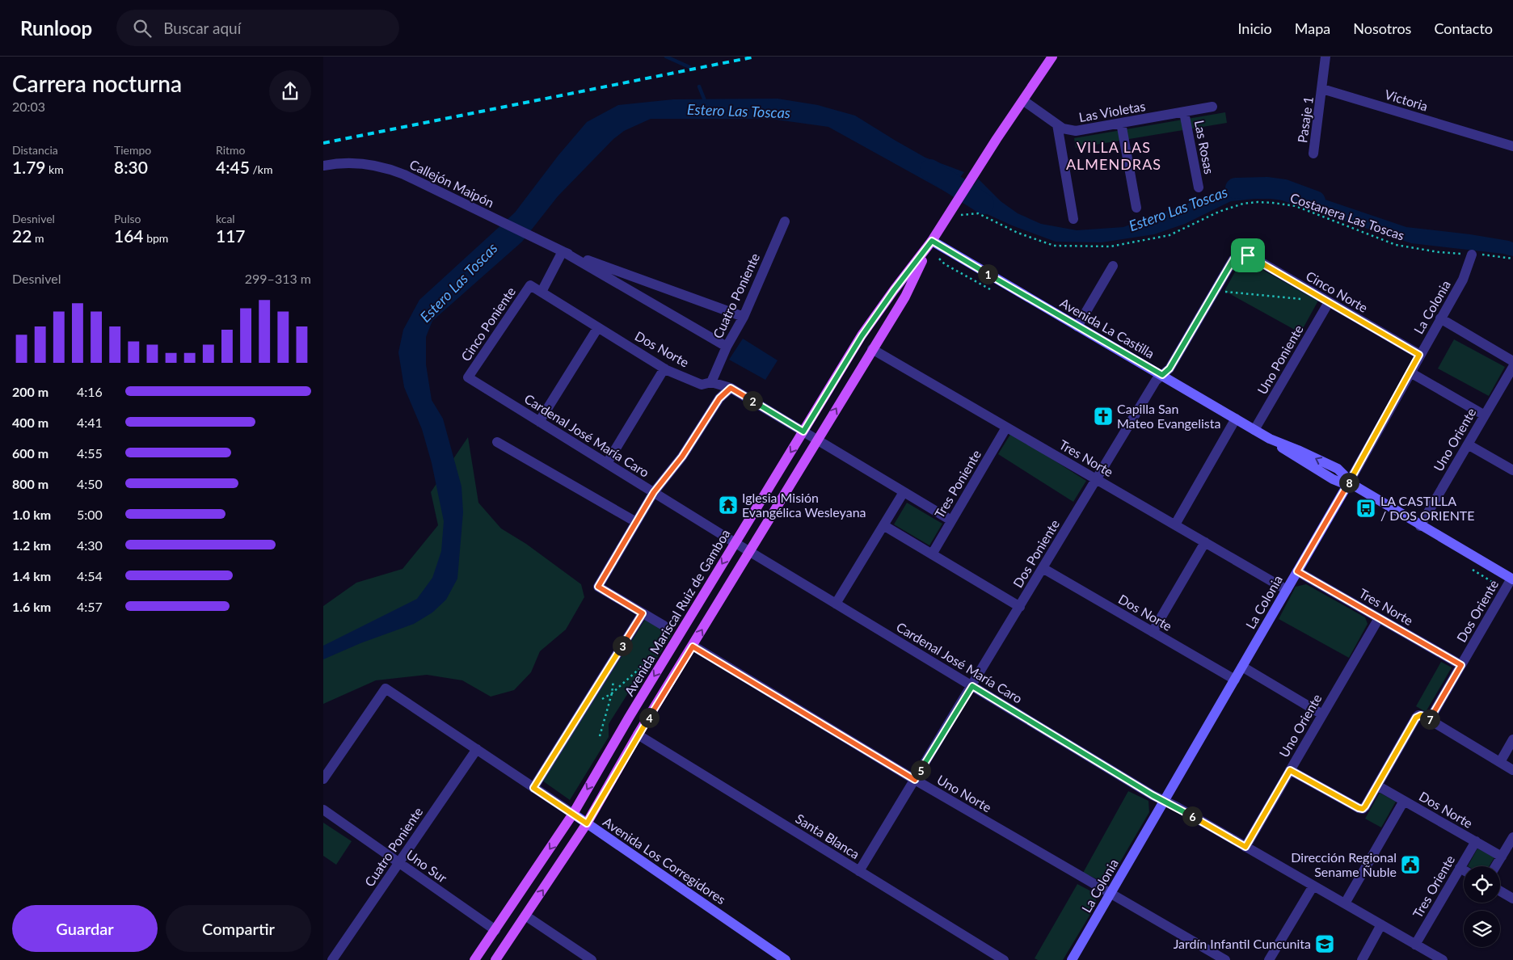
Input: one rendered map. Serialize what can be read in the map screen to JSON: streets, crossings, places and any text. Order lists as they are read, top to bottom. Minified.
{"streets":{"main road":["Avenida Mariscal Ruiz de Gamboa"],"street":["Victoria","Las Violetas","Pasaje 1","Las Rosas","Callejón Maipón","Cinco Norte","Cuatro Poniente","La Colonia","Cinco Poniente","Avenida La Castilla","Dos Norte","Uno Poniente","Cardenal José María Caro","Uno Oriente","Tres Norte","Tres Poniente","Dos Poniente","Dos Oriente","Uno Norte","Santa Blanca","Avenida Los Corregidores","Uno Sur","Tres Oriente"],"path":["Costanera Las Toscas"]},"crossings":[["Victoria","Pasaje 1"],["Las Violetas","Las Rosas"],["Las Violetas","Avenida Mariscal Ruiz de Gamboa"],["Callejón Maipón","Cuatro Poniente"],["Costanera Las Toscas","La Colonia"],["Costanera Las Toscas","Avenida Mariscal Ruiz de Gamboa"],["Cinco Norte","La Colonia"],["Cinco Norte","Uno Poniente"],["Cinco Norte","Dos Poniente"],["Cuatro Poniente","Dos Norte"],["Cuatro Poniente","Avenida Los Corregidores"],["Cuatro Poniente","Uno Sur"],["La Colonia","Avenida La Castilla"],["La Colonia","Dos Norte"],["La Colonia","Cardenal José María Caro"],["La Colonia","Tres Norte"],["La Colonia","Uno Norte"],["Cinco Poniente","Dos Norte"],["Cinco Poniente","Cardenal José María Caro"],["Avenida La Castilla","Uno Poniente"],["Avenida La Castilla","Uno Oriente"],["Avenida La Castilla","Dos Poniente"],["Avenida La Castilla","Dos Oriente"],["Avenida La Castilla","Avenida Mariscal Ruiz de Gamboa"],["Dos Norte","Tres Poniente"],["Dos Norte","Dos Poniente"],["Dos Norte","Avenida Mariscal Ruiz de Gamboa"],["Dos Norte","Tres Oriente"],["Cardenal José María Caro","Uno Oriente"],["Cardenal José María Caro","Dos Poniente"],["Cardenal José María Caro","Avenida Mariscal Ruiz de Gamboa"],["Cardenal José María Caro","Tres Oriente"],["Uno Oriente","Tres Norte"],["Tres Norte","Tres Poniente"],["Tres Norte","Dos Poniente"],["Tres Norte","Dos Oriente"],["Tres Norte","Avenida Mariscal Ruiz de Gamboa"],["Dos Poniente","Uno Norte"],["Dos Poniente","Santa Blanca"],["Avenida Mariscal Ruiz de Gamboa","Uno Norte"],["Avenida Mariscal Ruiz de Gamboa","Santa Blanca"],["Avenida Mariscal Ruiz de Gamboa","Avenida Los Corregidores"],["Avenida Mariscal Ruiz de Gamboa","Uno Sur"]],"districts":["VILLA LAS ALMENDRAS"],"water":["Estero Las Toscas"],"places":{"church":["Capilla San Mateo Evangelista"],"temple":["Iglesia Misión Evangélica Wesleyana"],"bus stop":["LA CASTILLA / DOS ORIENTE"],"public building":["Dirección Regional Sename Ñuble"],"school or university":["Jardín Infantil Cuncunita"]},"page":{"header":"Runloop","search":"Buscar aquí","nav":["Inicio","Mapa","Nosotros","Contacto"],"heading":["Carrera nocturna","20:03"],"stats":[["Distancia","1.79 km"],["Tiempo","8:30"],["Ritmo","4:45 /km"],["Desnivel","22 m"],["Pulso","164 bpm"],["kcal","117"]],"chart":["Desnivel","299–313 m"],"pins":["1","2","8","3","4","7","5","6"],"list":[{"name":"200 m","note":"4:16"},{"name":"400 m","note":"4:41"},{"name":"600 m","note":"4:55"},{"name":"800 m","note":"4:50"},{"name":"1.0 km","note":"5:00"},{"name":"1.2 km","note":"4:30"},{"name":"1.4 km","note":"4:54"},{"name":"1.6 km","note":"4:57"}],"buttons":["Guardar","Compartir"]}}
